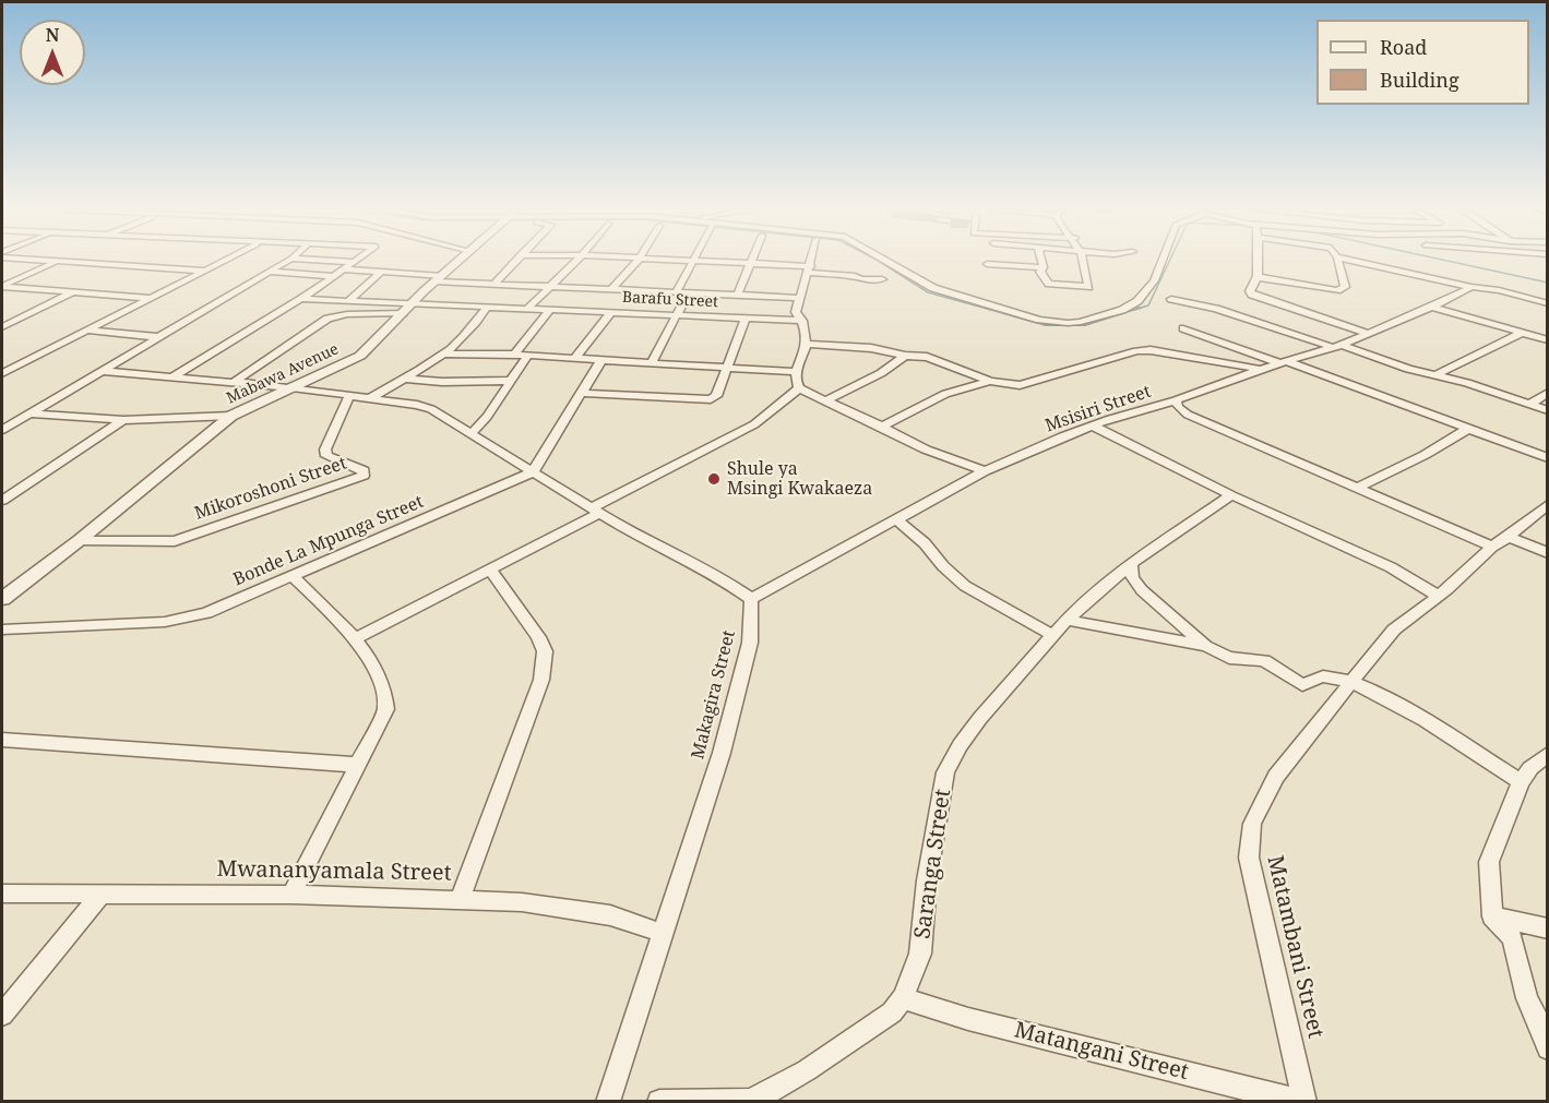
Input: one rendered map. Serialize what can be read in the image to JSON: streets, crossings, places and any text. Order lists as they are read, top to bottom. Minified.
{"streets":{"street":["Barafu Street","Mabawa Avenue","Msisiri Street","Mikoroshoni Street","Bonde La Mpunga Street","Makagira Street","Saranga Street","Mwananyamala Street","Matambani Street","Matangani Street"]},"crossings":[["Barafu Street","Mabawa Avenue"],["Mabawa Avenue","Mikoroshoni Street"],["Msisiri Street","Makagira Street"],["Makagira Street","Mwananyamala Street"],["Saranga Street","Matangani Street"],["Matambani Street","Matangani Street"]],"places":["Shule ya Msingi Kwakaeza"],"legend":["Road","Building"],"north":"top"}
